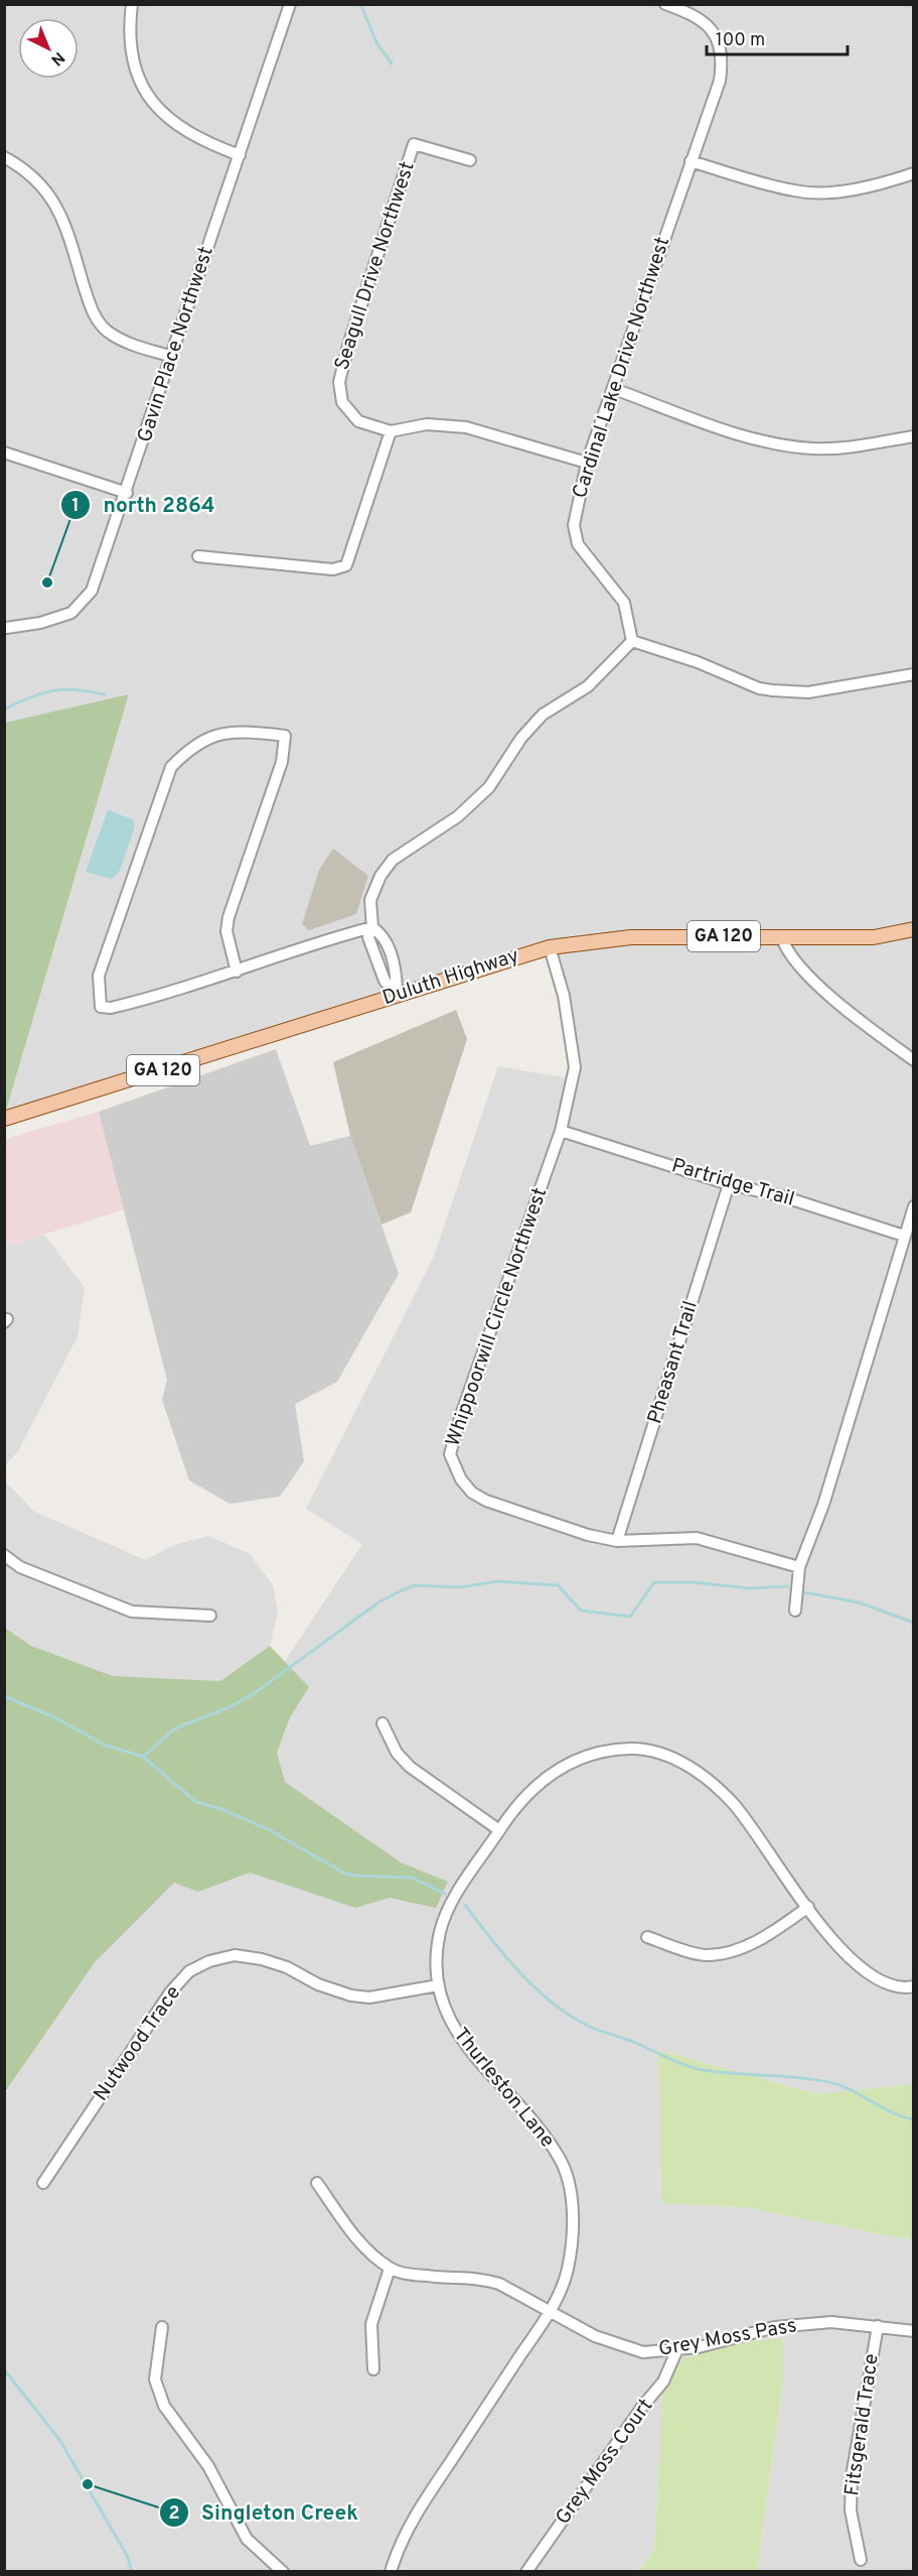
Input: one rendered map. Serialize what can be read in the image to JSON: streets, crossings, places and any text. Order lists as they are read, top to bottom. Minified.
{"streets":{"main road":["GA 120","Duluth Highway"],"street":["Seagull Drive Northwest","Gavin Place Northwest","Cardinal Lake Drive Northwest","Partridge Trail","Whippoorwill Circle Northwest","Pheasant Trail","Nutwood Trace","Thurleston Lane","Grey Moss Pass","Fitsgerald Trace","Grey Moss Court"]},"crossings":[["Seagull Drive Northwest","Cardinal Lake Drive Northwest"],["Duluth Highway","Whippoorwill Circle Northwest"],["Partridge Trail","Whippoorwill Circle Northwest"],["Partridge Trail","Pheasant Trail"],["Whippoorwill Circle Northwest","Pheasant Trail"],["Nutwood Trace","Thurleston Lane"],["Thurleston Lane","Grey Moss Pass"],["Grey Moss Pass","Fitsgerald Trace"],["Grey Moss Pass","Grey Moss Court"]],"places":["north 2864","Singleton Creek"],"scale_bar":"100 m","north":"bottom right"}
